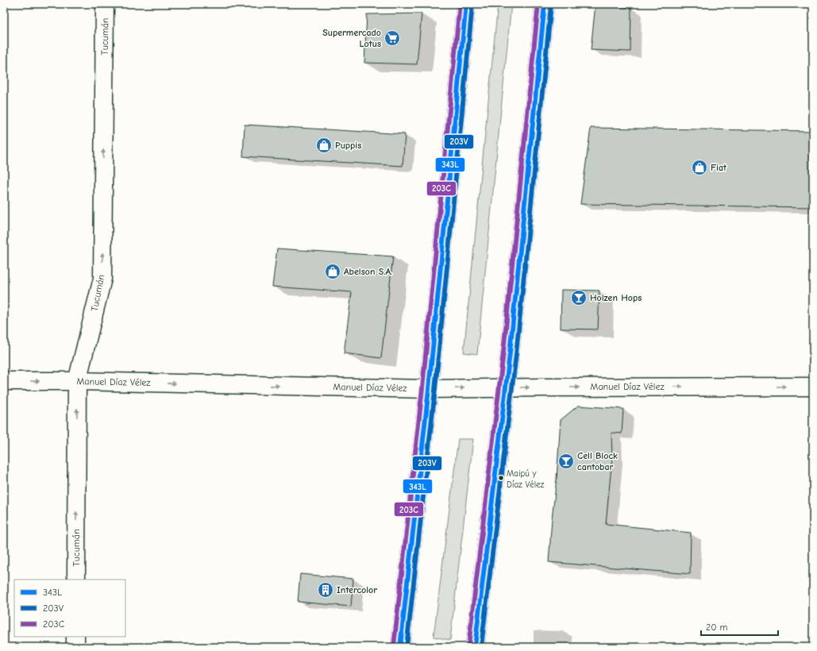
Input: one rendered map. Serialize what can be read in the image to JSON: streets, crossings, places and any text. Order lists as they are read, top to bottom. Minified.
{"streets":{"street":["Tucumán","Manuel Díaz Vélez"]},"crossings":[["Tucumán","Manuel Díaz Vélez"]],"one_way":["Tucumán","Manuel Díaz Vélez"],"places":{"supermarket":["Supermercado Lotus"],"shop":["Puppis","Fiat","Abelson S.A."],"bar":["Holzen Hops","Cell Block cantobar"],"other":["Maipú y Díaz Vélez"],"building":["Intercolor"]},"lines":["transit line 343L","transit line 203C","transit line 203V"],"legend":["343L","203V","203C"],"scale_bar":"20 m"}
